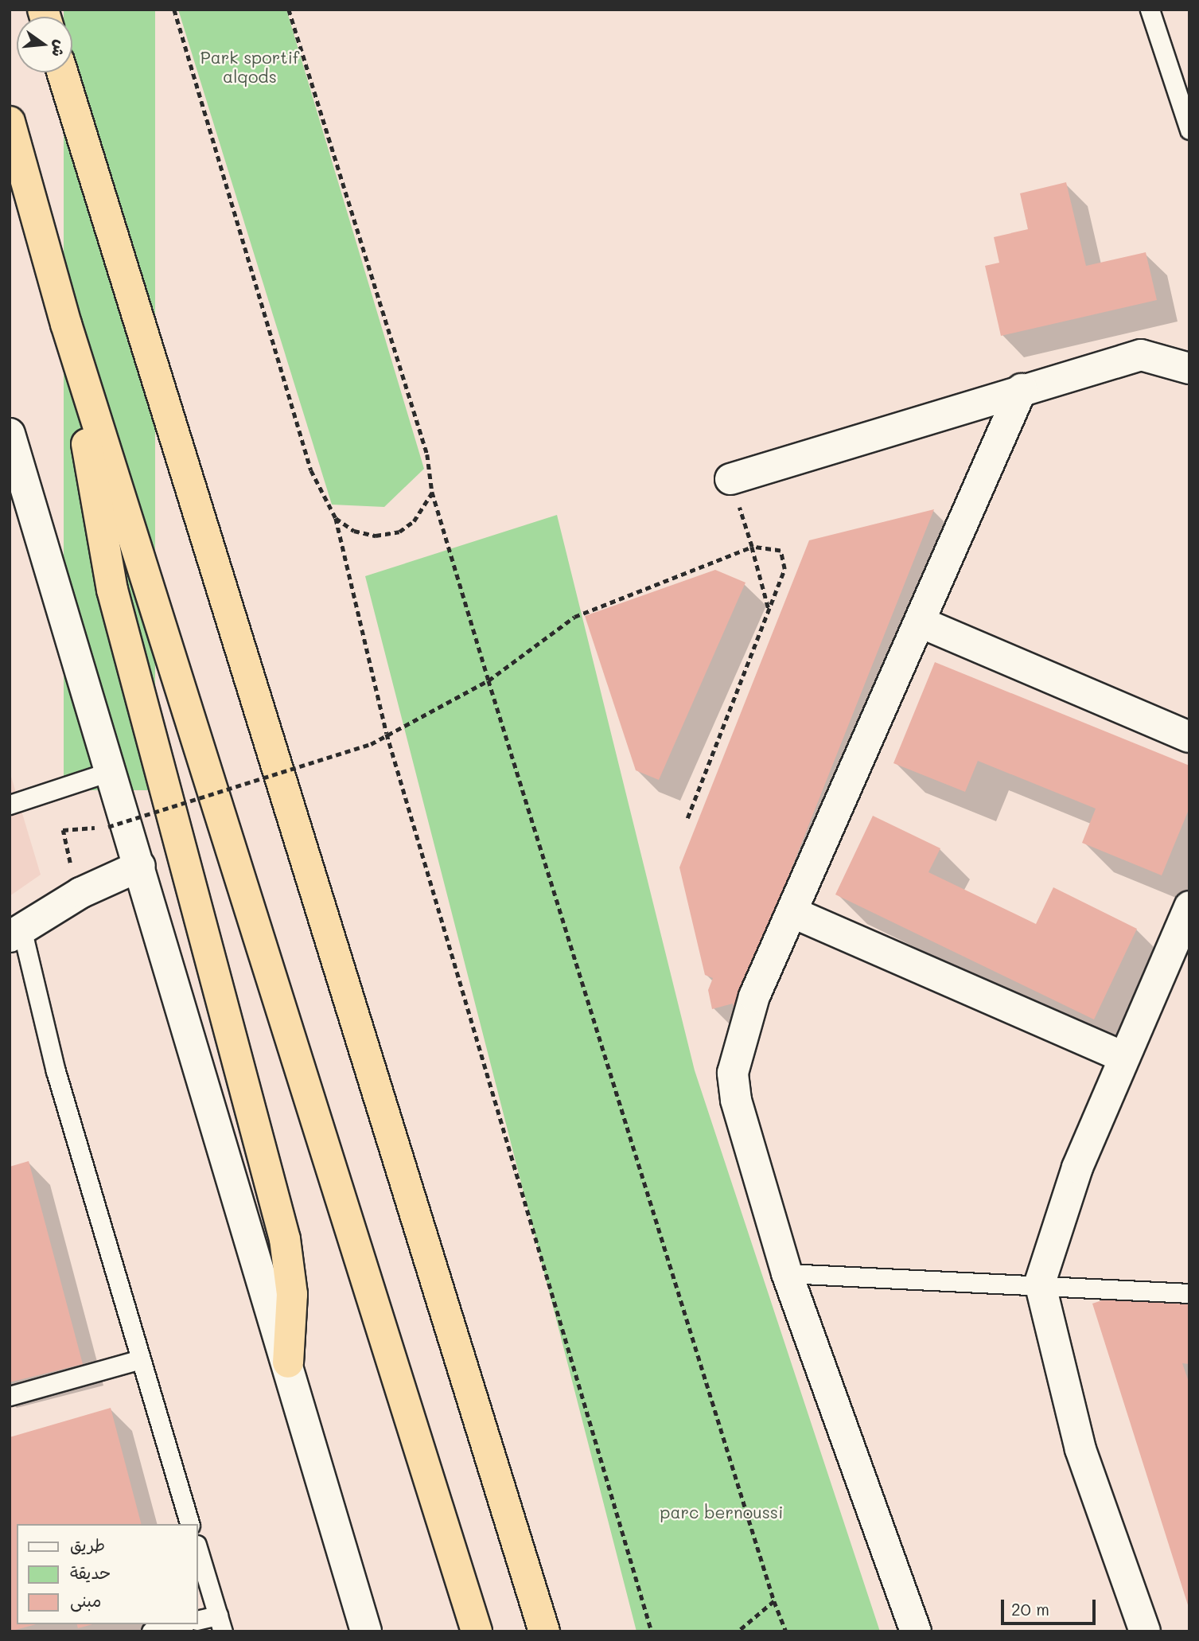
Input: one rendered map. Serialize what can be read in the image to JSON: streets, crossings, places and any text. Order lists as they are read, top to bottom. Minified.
{"parks":["Park sportif alqods","parc bernoussi"],"legend":["طريق","حديقة","مبنى"],"scale_bar":"20 m","north":"right"}
